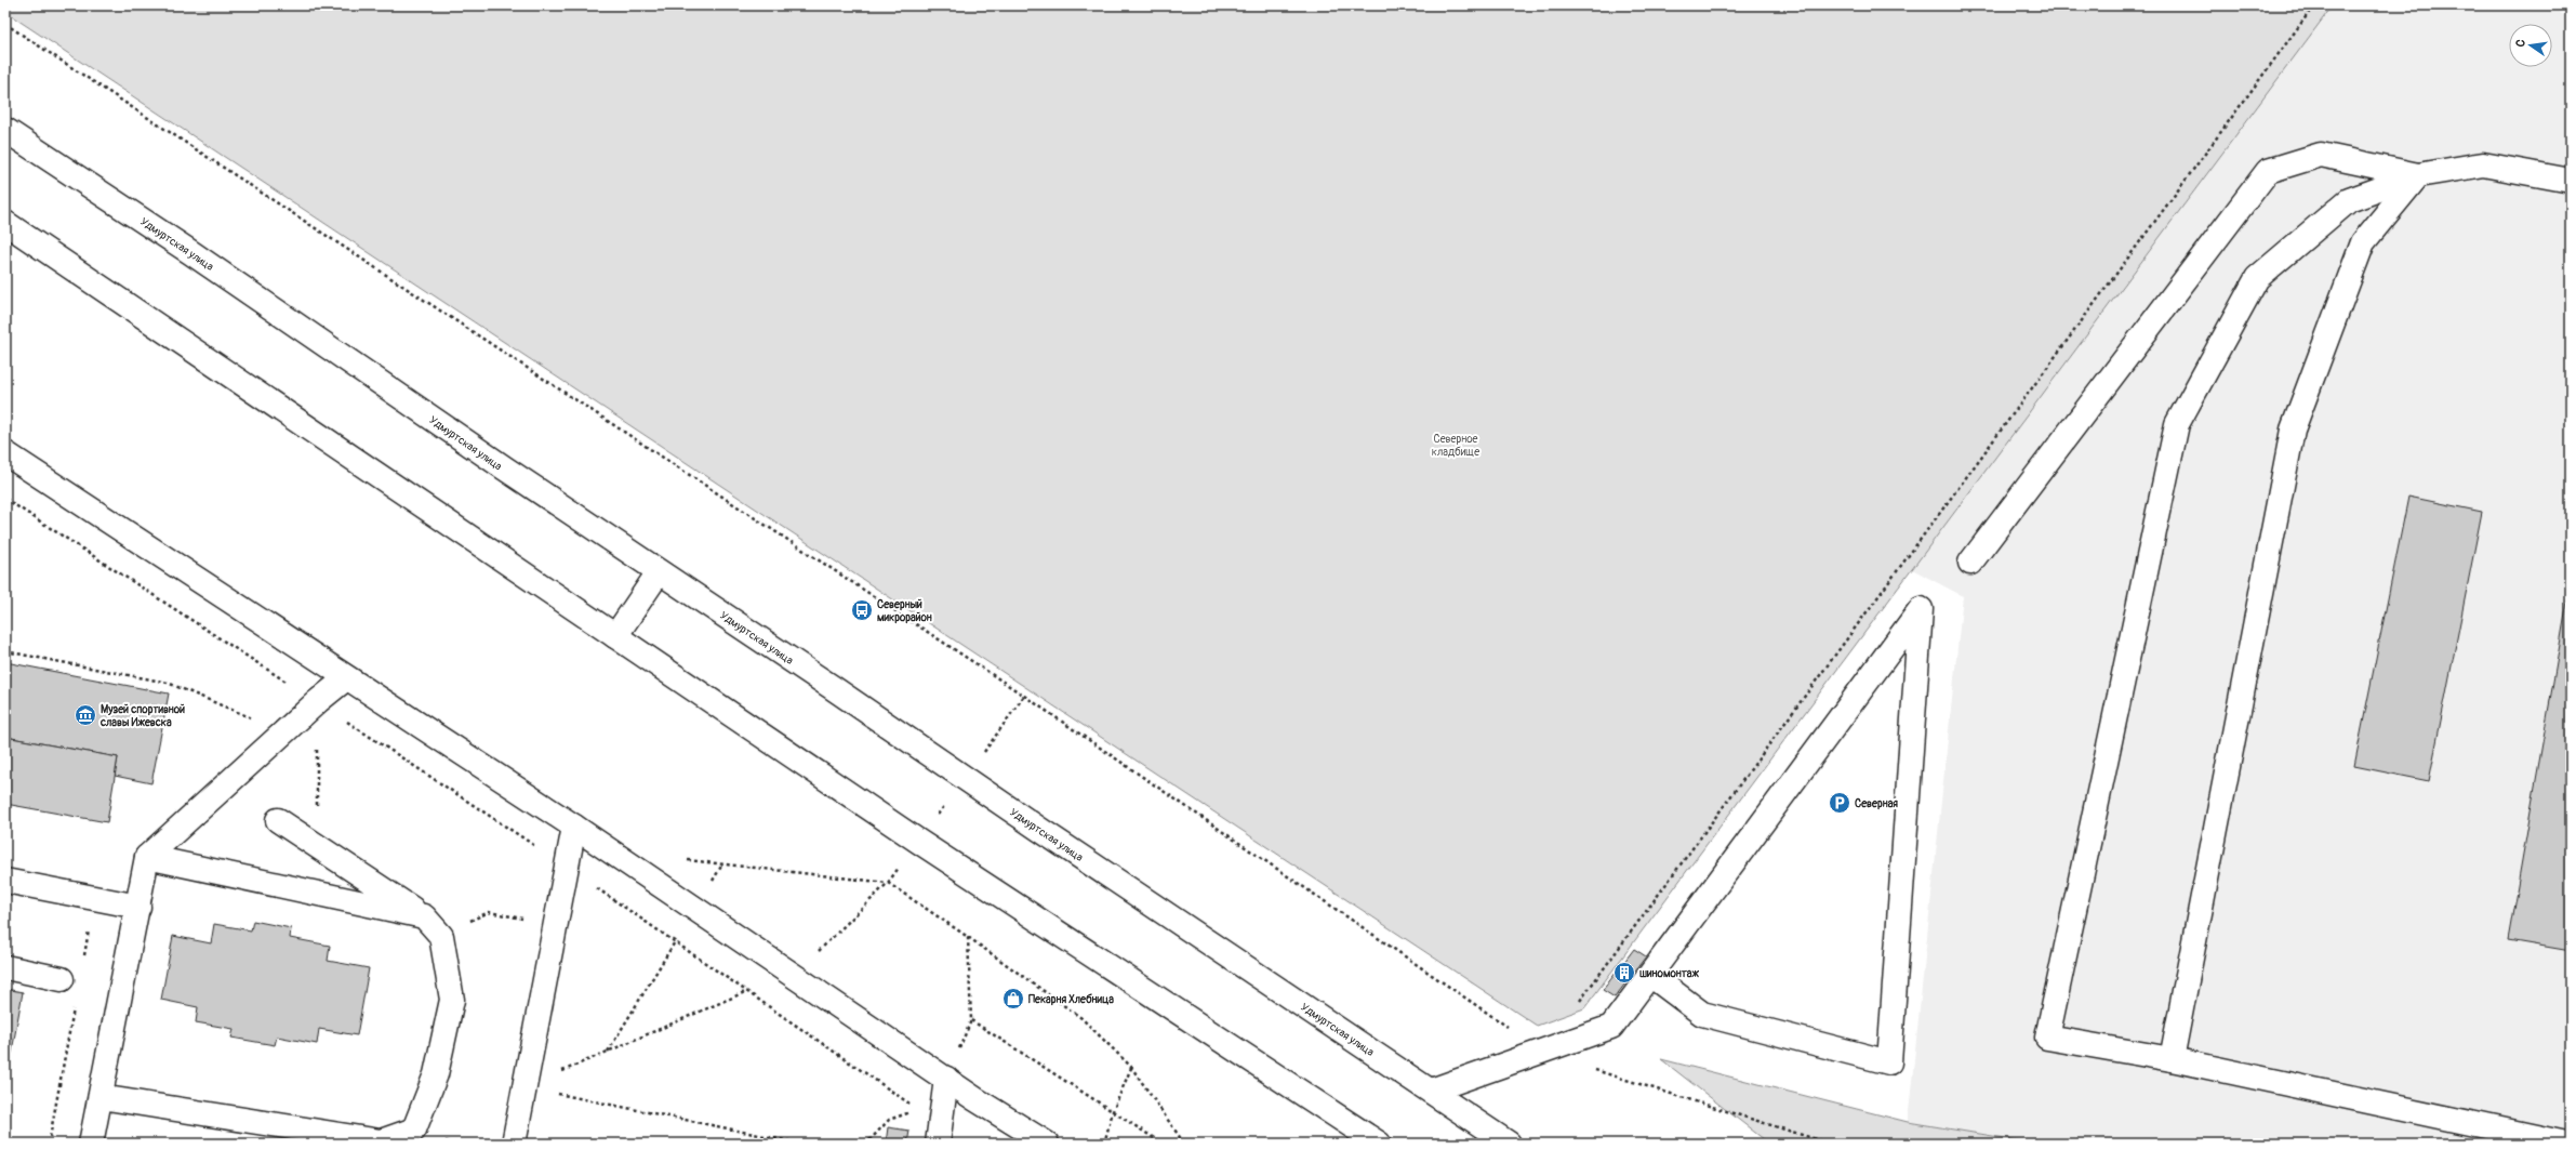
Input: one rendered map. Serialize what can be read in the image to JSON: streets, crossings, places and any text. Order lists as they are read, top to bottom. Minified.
{"streets":{"main road":["Удмуртская улица"]},"parks":["Северное кладбище"],"places":{"bus stop":["Северный микрорайон"],"museum":["Музей спортивной славы Ижевска"],"parking":["Северная"],"building":["шиномонтаж"],"shop":["Пекарня Хлебница"]},"north":"left"}
